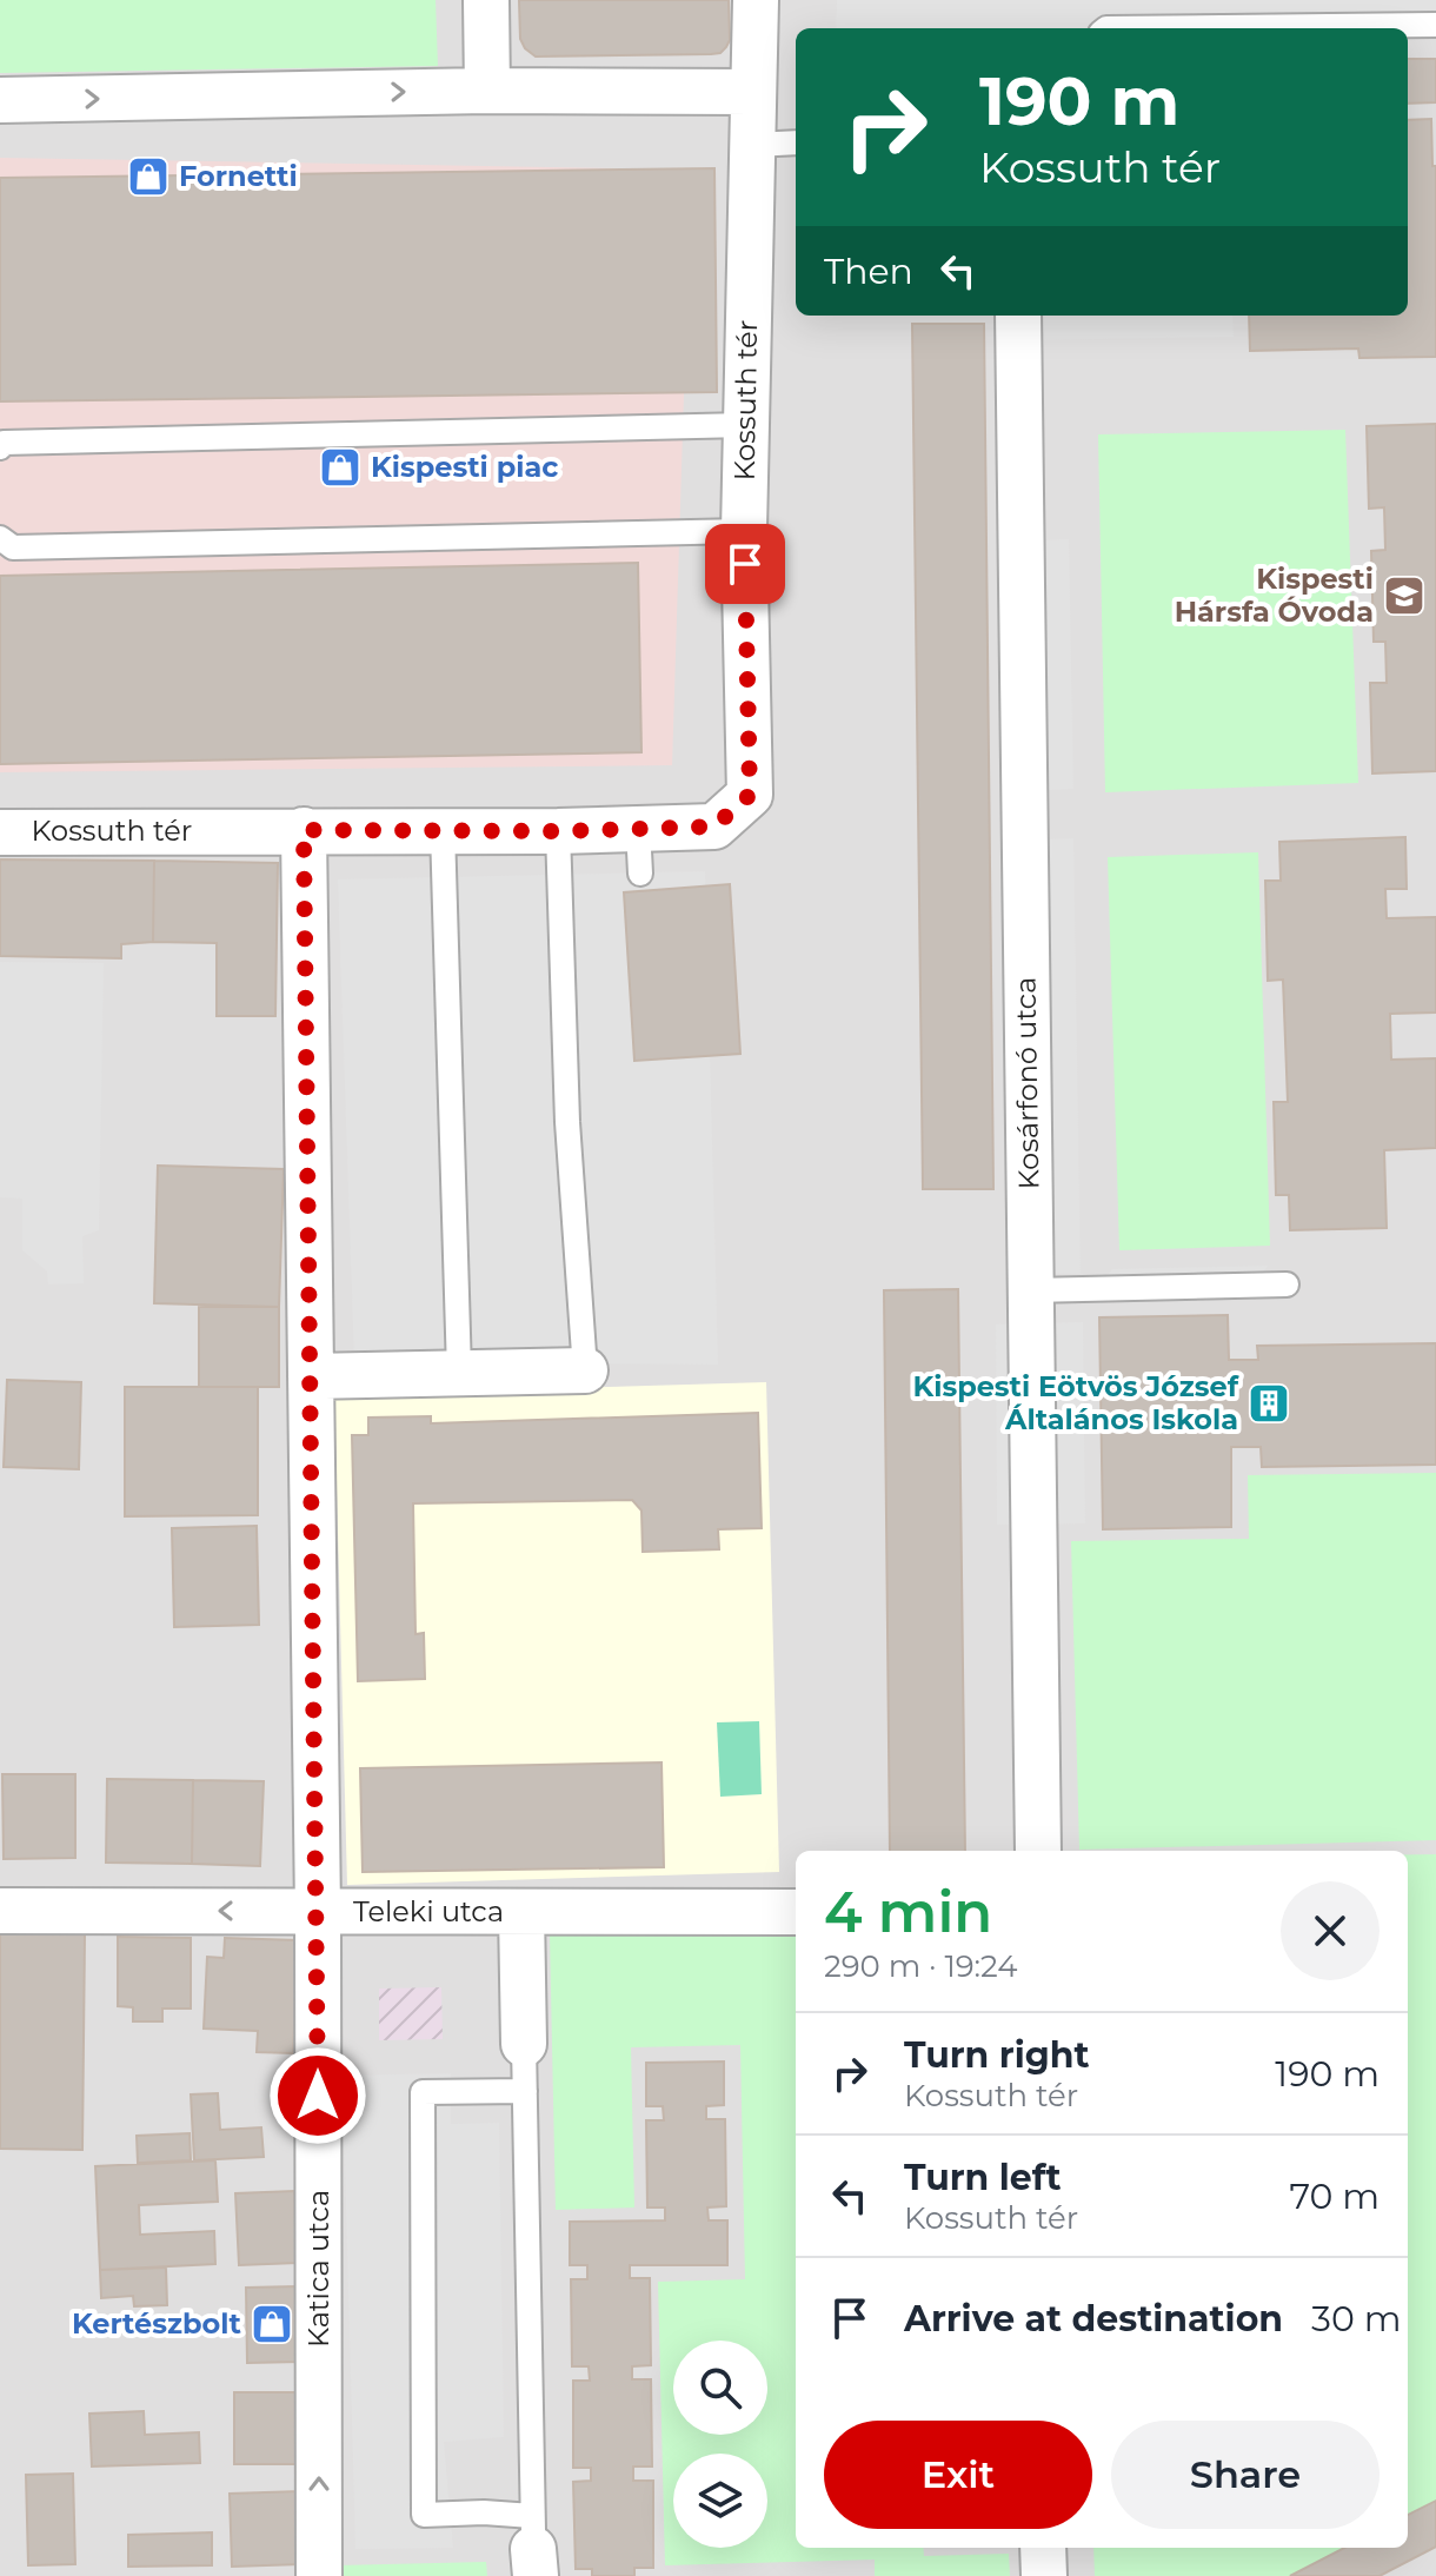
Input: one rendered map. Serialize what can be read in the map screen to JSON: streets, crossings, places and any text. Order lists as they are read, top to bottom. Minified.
{"streets":{"street":["Kossuth tér","Kosárfonó utca","Teleki utca","Katica utca"]},"crossings":[["Kossuth tér","Katica utca"],["Teleki utca","Katica utca"]],"one_way":["Teleki utca","Katica utca"],"places":{"shop":["Fornetti","Kispesti piac","Kertészbolt"],"school or university":["Kispesti Hársfa Óvoda"],"building":["Kispesti Eötvös József Általános Iskola"]},"page":{"turn":["190 m","Kossuth tér"],"then":"Then","heading":["4 min","290 m · 19:24"],"list":[{"name":"Turn right","note":"Kossuth tér","value":"190 m"},{"name":"Turn left","note":"Kossuth tér","value":"70 m"},{"name":"Arrive at destination","value":"30 m"}],"buttons":["Exit","Share"]}}
